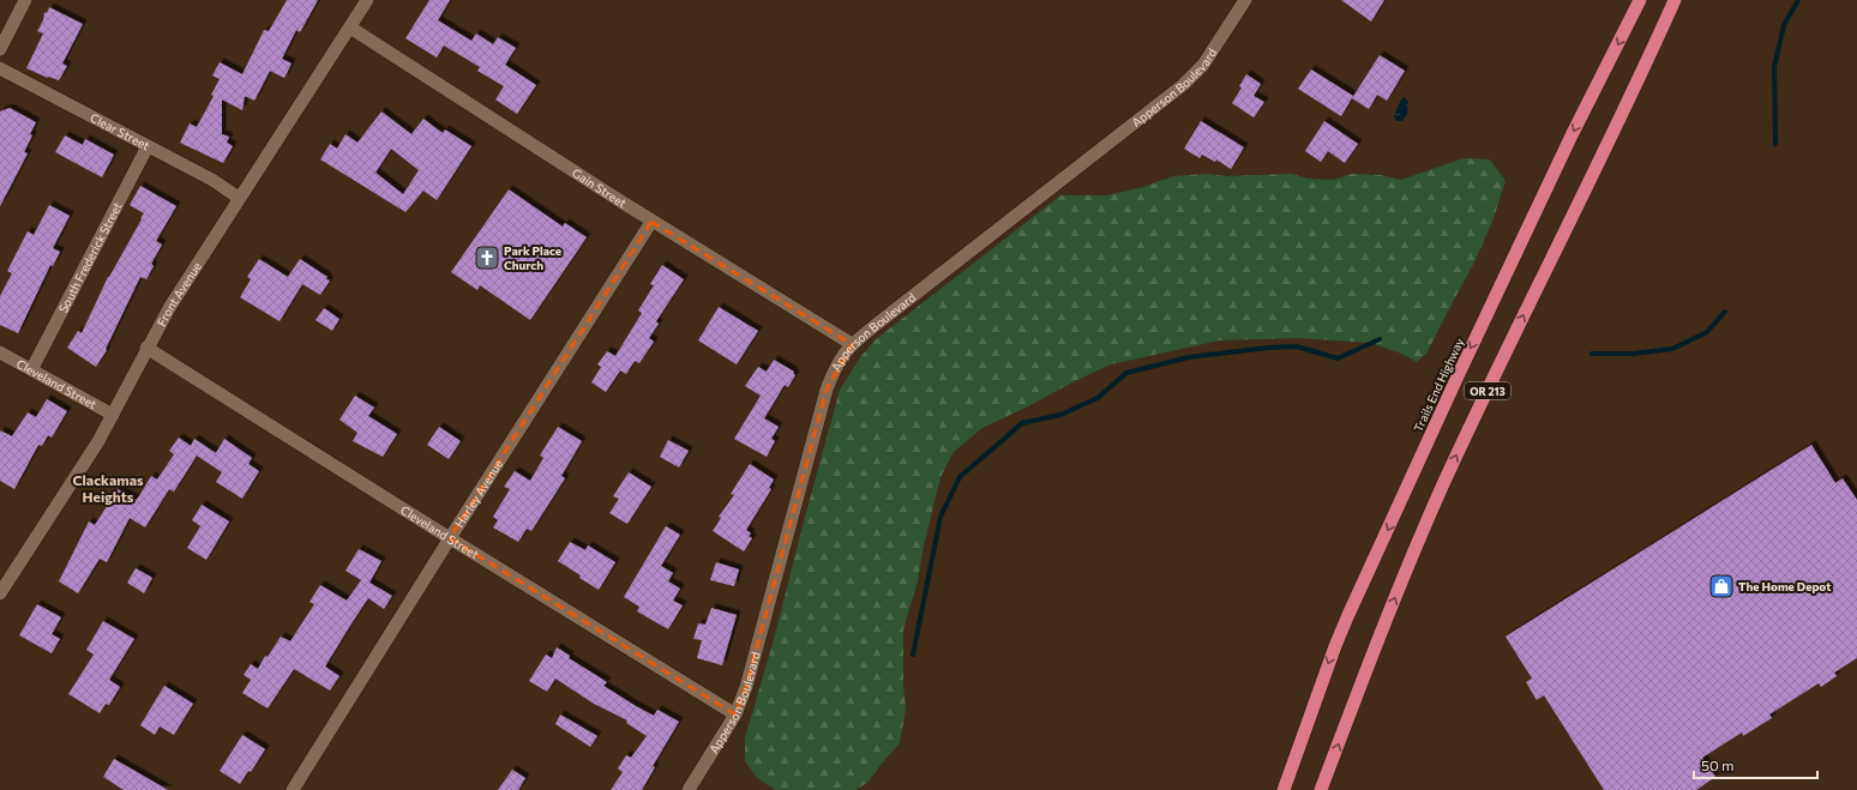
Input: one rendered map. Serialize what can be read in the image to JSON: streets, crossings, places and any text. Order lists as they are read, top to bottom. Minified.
{"streets":{"highway":["Trails End Highway","OR 213"],"street":["Apperson Boulevard","Clear Street","Gain Street","South Frederick Street","Front Avenue","Cleveland Street","Harley Avenue"]},"crossings":[["Apperson Boulevard","Gain Street"],["Apperson Boulevard","Cleveland Street"],["Clear Street","South Frederick Street"],["Clear Street","Front Avenue"],["Gain Street","Front Avenue"],["Gain Street","Harley Avenue"],["South Frederick Street","Cleveland Street"],["Front Avenue","Cleveland Street"],["Cleveland Street","Harley Avenue"]],"districts":["Clackamas Heights"],"places":{"church":["Park Place Church"],"shop":["The Home Depot"]},"scale_bar":"50 m"}
